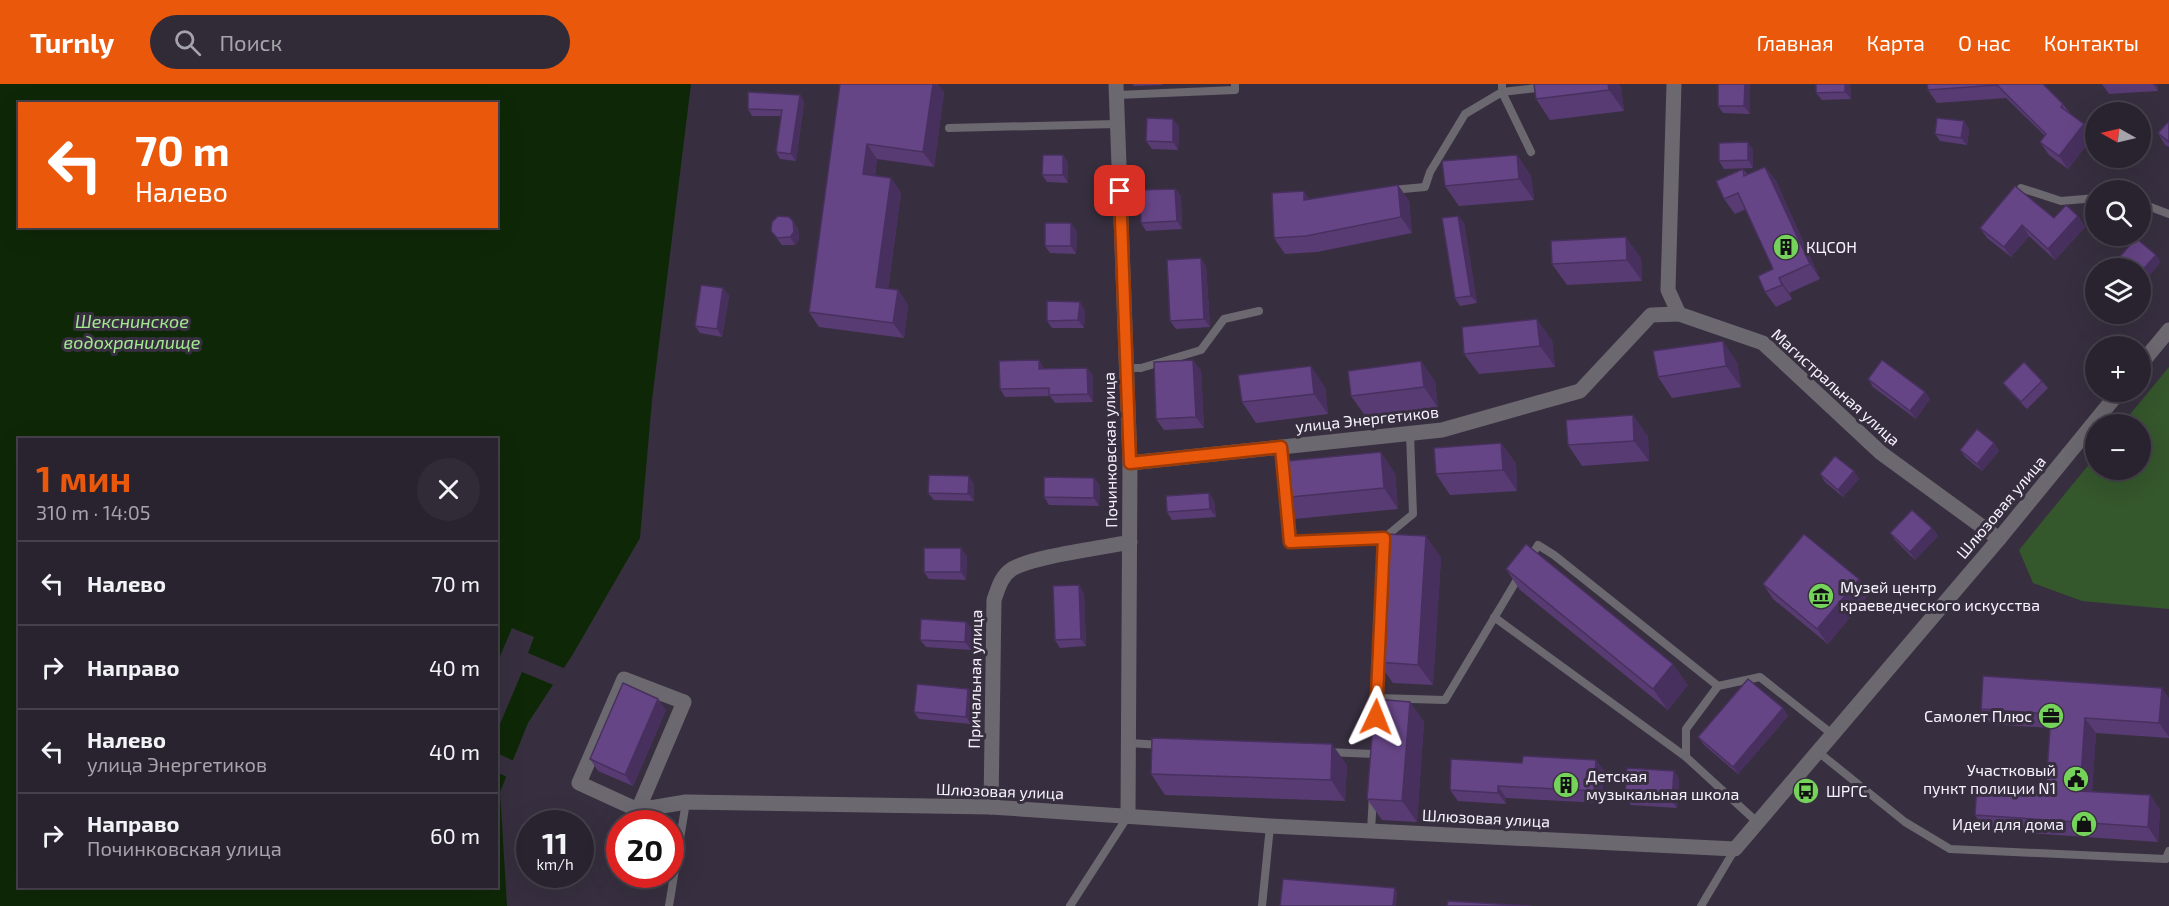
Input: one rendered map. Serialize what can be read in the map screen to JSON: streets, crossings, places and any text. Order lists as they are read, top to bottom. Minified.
{"streets":{"street":["Магистральная улица","улица Энергетиков","Починковская улица","Шлюзовая улица","Причальная улица"]},"crossings":[["Магистральная улица","улица Энергетиков"],["Магистральная улица","Шлюзовая улица"],["улица Энергетиков","Починковская улица"],["Починковская улица","Шлюзовая улица"],["Починковская улица","Причальная улица"],["Шлюзовая улица","Причальная улица"]],"water":["Шекснинское водохранилище"],"places":{"building":["КЦСОН","Детская музыкальная школа"],"museum":["Музей центр краеведческого искусства"],"office":["Самолет Плюс"],"public building":["Участковый пункт полиции N1"],"bus stop":["ШРГС"],"shop":["Идеи для дома"]},"north":"left","page":{"header":"Turnly","search":"Поиск","nav":["Главная","Карта","О нас","Контакты"],"map_buttons":["+","−"],"turn":["70 m","Налево"],"heading":["1 мин","310 m · 14:05"],"list":[{"name":"Налево","value":"70 m"},{"name":"Направо","value":"40 m"},{"name":"Налево","note":"улица Энергетиков","value":"40 m"},{"name":"Направо","note":"Починковская улица","value":"60 m"}],"speed":"11 km/h","limit":"20"}}
